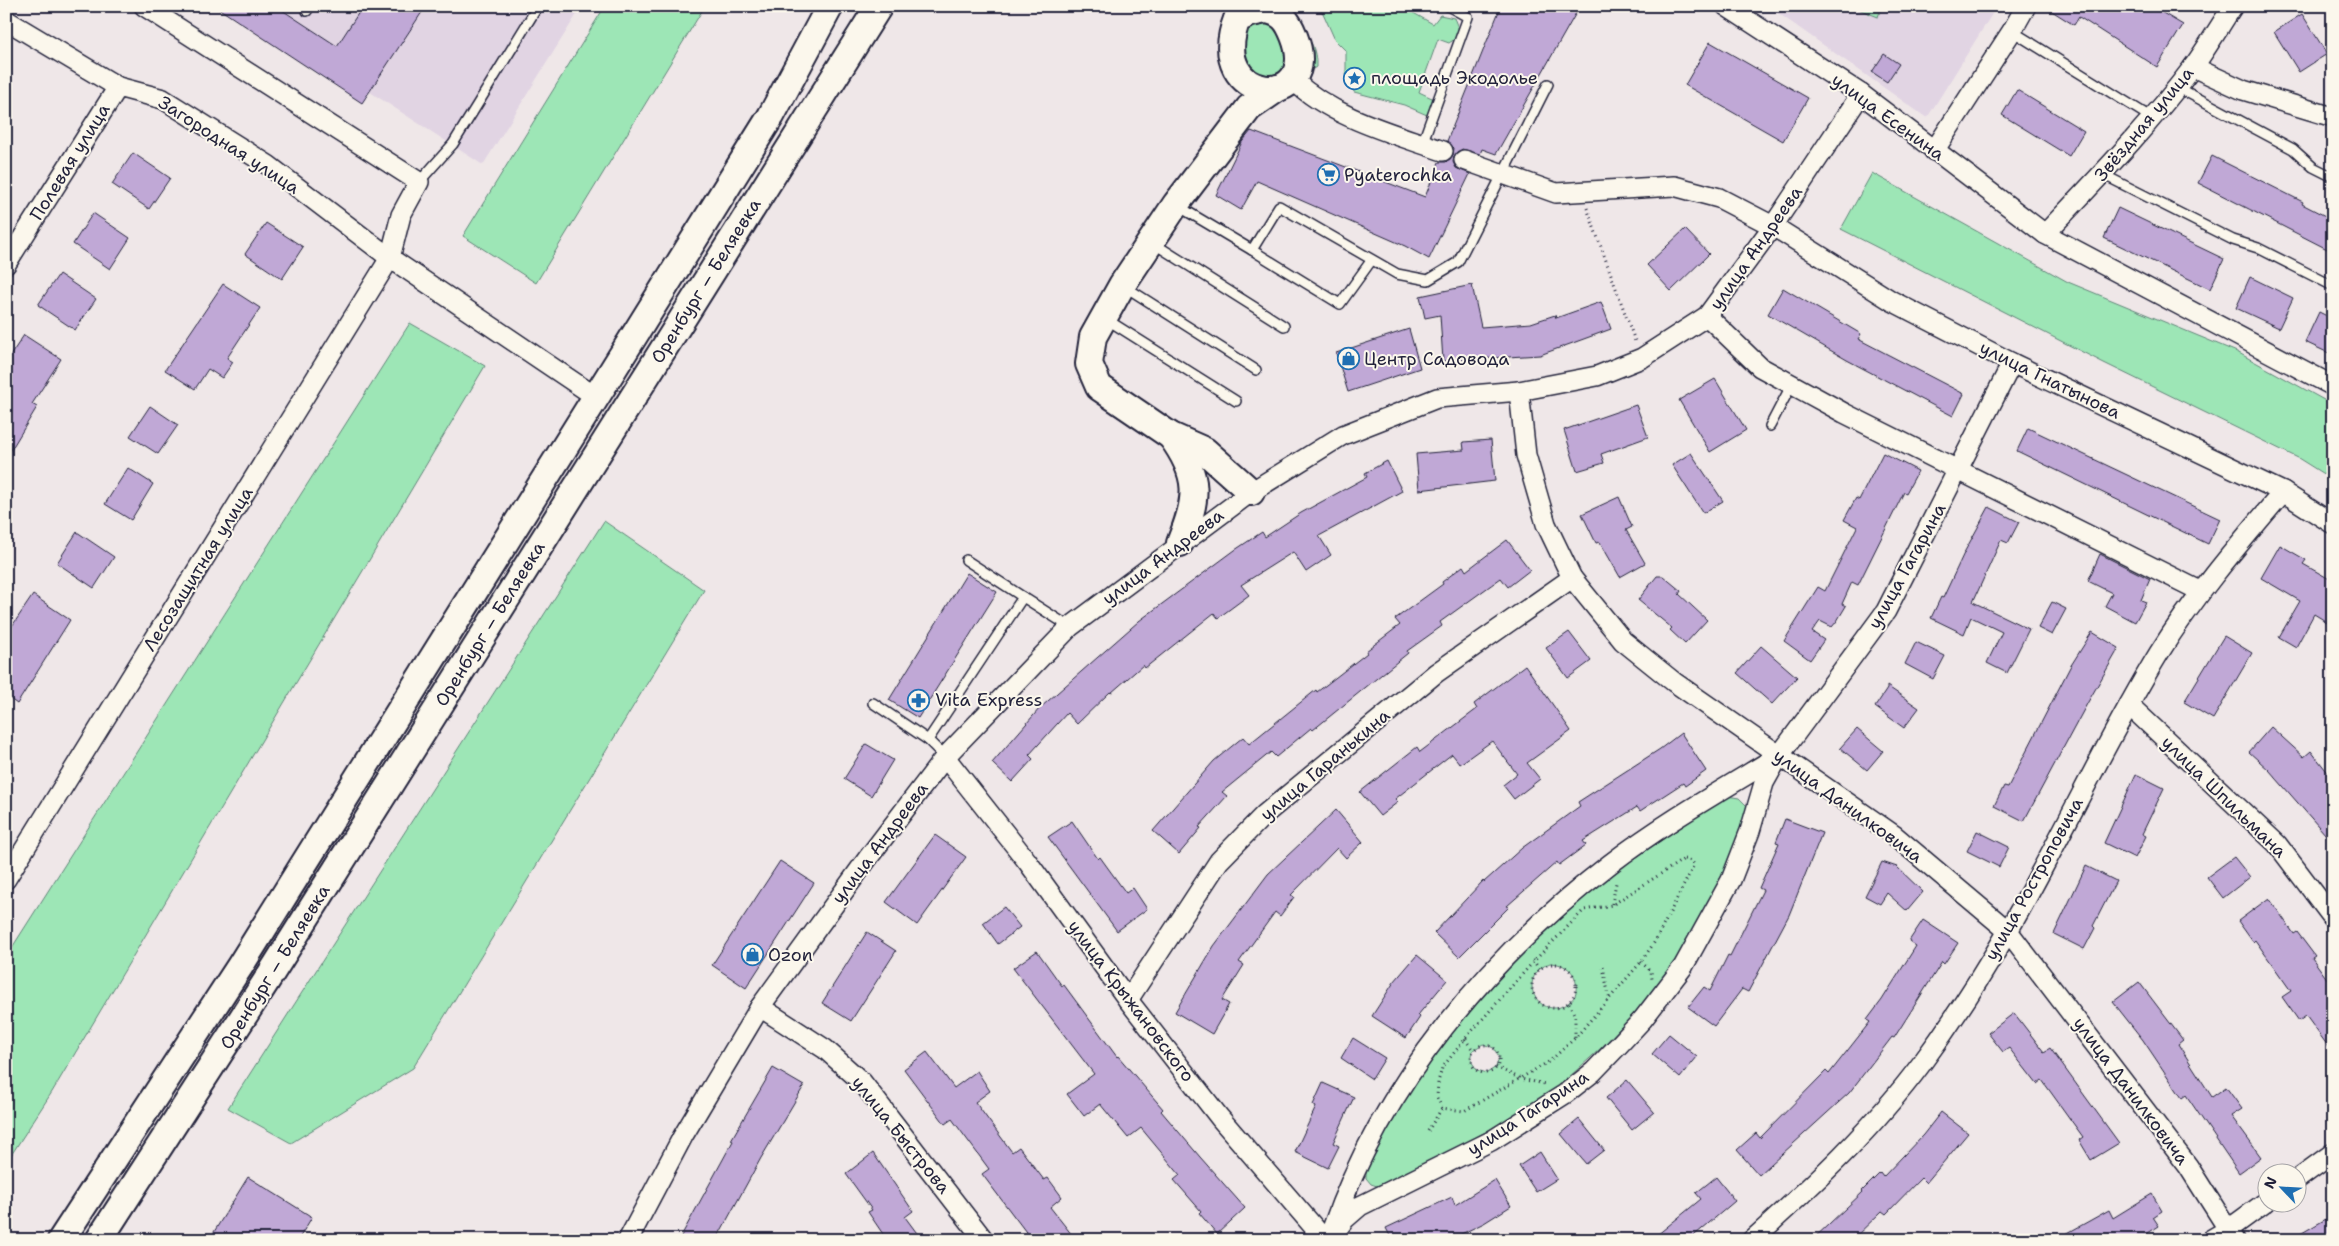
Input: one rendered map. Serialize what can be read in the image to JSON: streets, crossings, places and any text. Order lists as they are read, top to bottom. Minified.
{"streets":{"main road":["Оренбург – Беляевка"],"street":["улица Есенина","Звёздная улица","Загородная улица","Полевая улица","улица Андреева","улица Гнатынова","улица Гагарина","Лесозащитная улица","улица Гаранькина","улица Шпильмана","улица Данилковича","улица Ростроповича","улица Крыжановского","улица Быстрова"]},"crossings":[["улица Есенина","Звёздная улица"],["улица Есенина","улица Андреева"],["Загородная улица","Полевая улица"],["Загородная улица","Оренбург – Беляевка"],["Загородная улица","Лесозащитная улица"],["улица Андреева","улица Гнатынова"],["улица Андреева","улица Данилковича"],["улица Андреева","улица Крыжановского"],["улица Андреева","улица Быстрова"],["улица Гнатынова","улица Гагарина"],["улица Гнатынова","улица Ростроповича"],["улица Гагарина","улица Данилковича"],["улица Гагарина","улица Крыжановского"],["улица Гаранькина","улица Данилковича"],["улица Гаранькина","улица Крыжановского"],["улица Шпильмана","улица Ростроповича"],["улица Данилковича","улица Ростроповича"]],"places":{"place":["площадь Экодолье"],"supermarket":["Pyaterochka"],"shop":["Центр Садовода","Ozon"],"pharmacy":["Vita Express"]},"north":"top left"}
